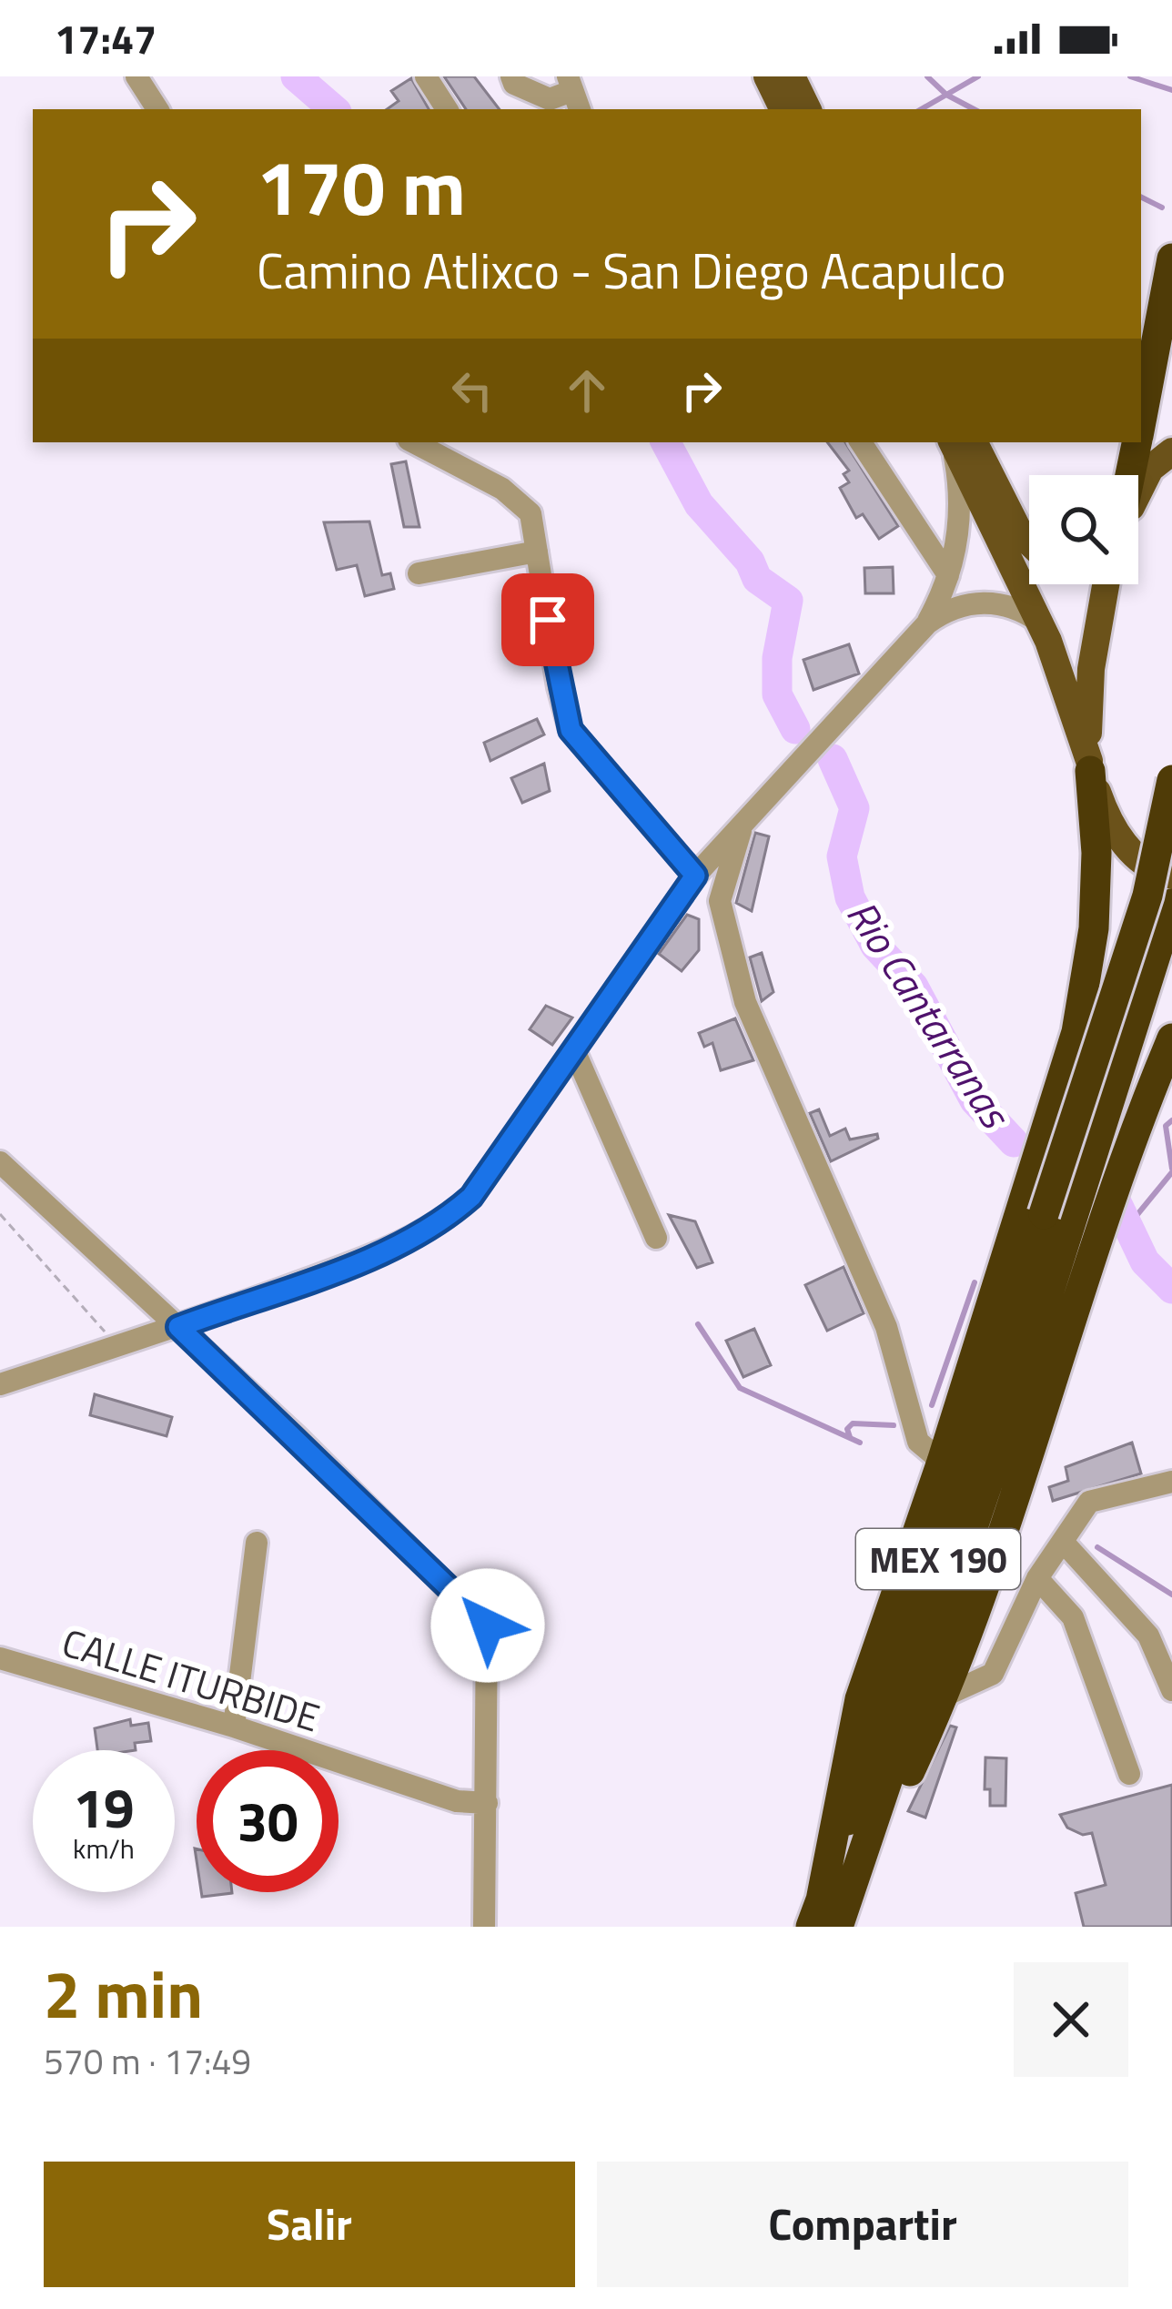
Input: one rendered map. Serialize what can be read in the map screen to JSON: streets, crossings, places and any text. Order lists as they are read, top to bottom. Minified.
{"streets":{"highway":["MEX 190"],"street":["CALLE ITURBIDE"]},"water":["Rio Cantarranas"],"page":{"status":"17:47","turn":["170 m","Camino Atlixco - San Diego Acapulco"],"speed":"19 km/h","limit":"30","heading":["2 min","570 m · 17:49"],"buttons":["Salir","Compartir"]}}
